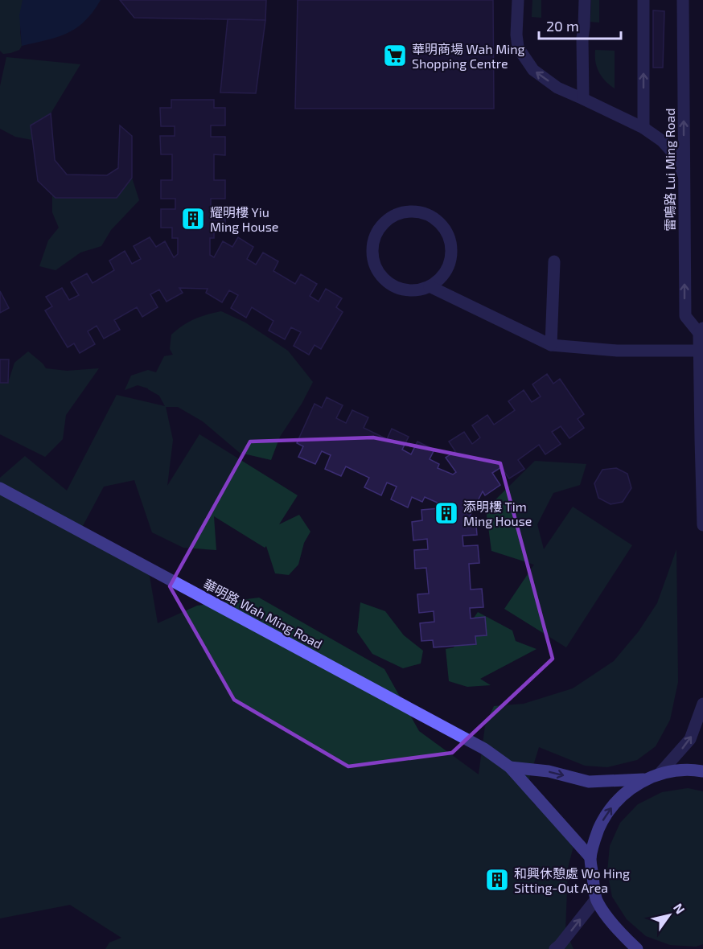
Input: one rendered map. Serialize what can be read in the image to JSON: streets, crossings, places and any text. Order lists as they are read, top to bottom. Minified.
{"streets":{"street":["雷鳴路 Lui Ming Road","華明路 Wah Ming Road"]},"places":{"supermarket":["華明商場 Wah Ming Shopping Centre"],"building":["耀明樓 Yiu Ming House","添明樓 Tim Ming House","和興休憩處 Wo Hing Sitting-Out Area"]},"scale_bar":"20 m","north":"top right"}
